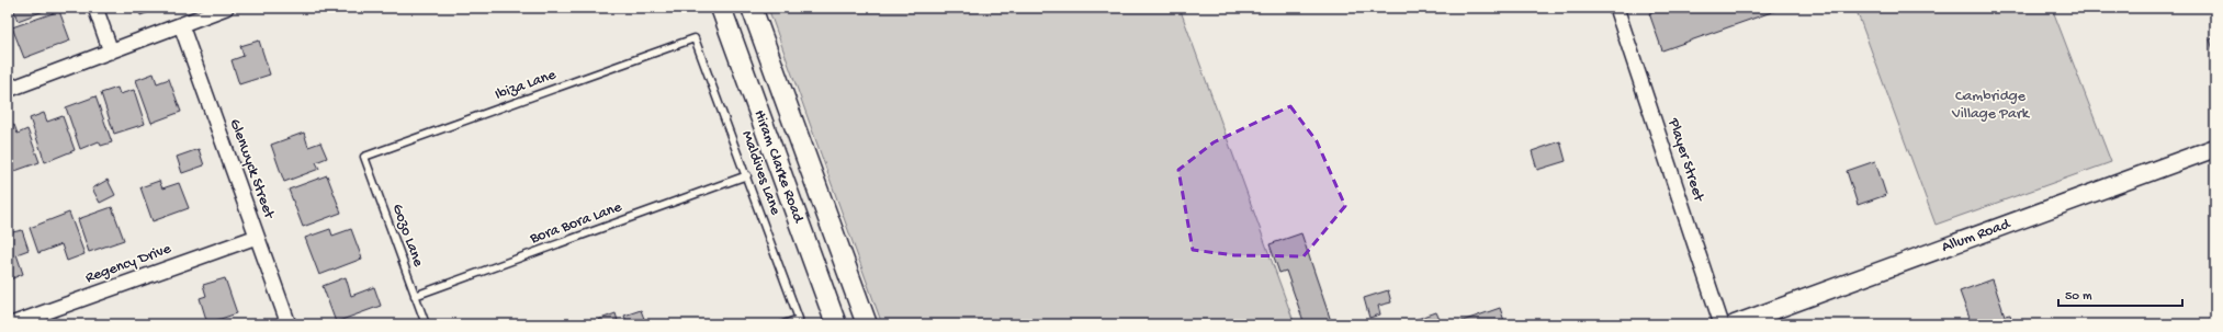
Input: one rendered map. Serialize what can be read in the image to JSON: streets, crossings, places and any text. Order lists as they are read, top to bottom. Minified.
{"streets":{"main road":["Hiram Clarke Road"],"street":["Player Street","Glenwyck Street","Allum Road","Regency Drive"],"lane":["Ibiza Lane","Maldives Lane","Bora Bora Lane","Gozo Lane"]},"crossings":[["Ibiza Lane","Maldives Lane"],["Ibiza Lane","Gozo Lane"],["Glenwyck Street","Regency Drive"],["Maldives Lane","Bora Bora Lane"],["Bora Bora Lane","Gozo Lane"]],"parks":["Cambridge Village Park"],"scale_bar":"50 m"}
